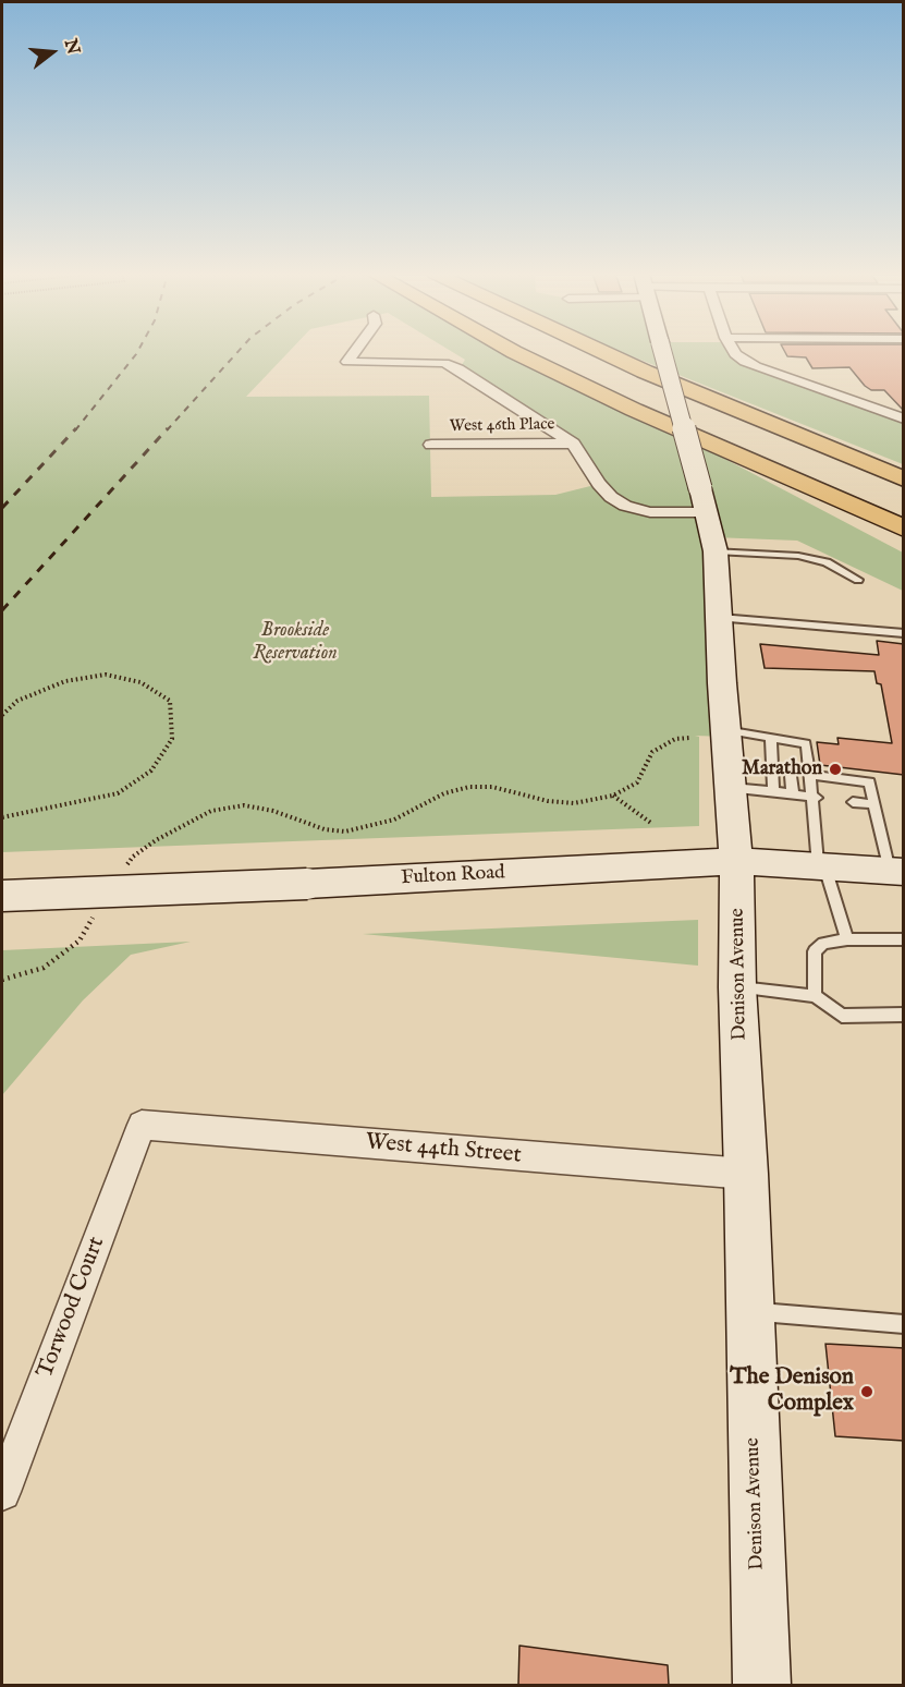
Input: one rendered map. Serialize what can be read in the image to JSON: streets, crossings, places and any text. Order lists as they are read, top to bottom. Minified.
{"streets":{"main road":["Fulton Road","Denison Avenue"],"street":["West 46th Place","West 44th Street","Torwood Court"]},"crossings":[["Fulton Road","Denison Avenue"],["Denison Avenue","West 44th Street"],["West 44th Street","Torwood Court"]],"parks":["Brookside Reservation"],"places":["Marathon","The Denison Complex"],"north":"right"}
